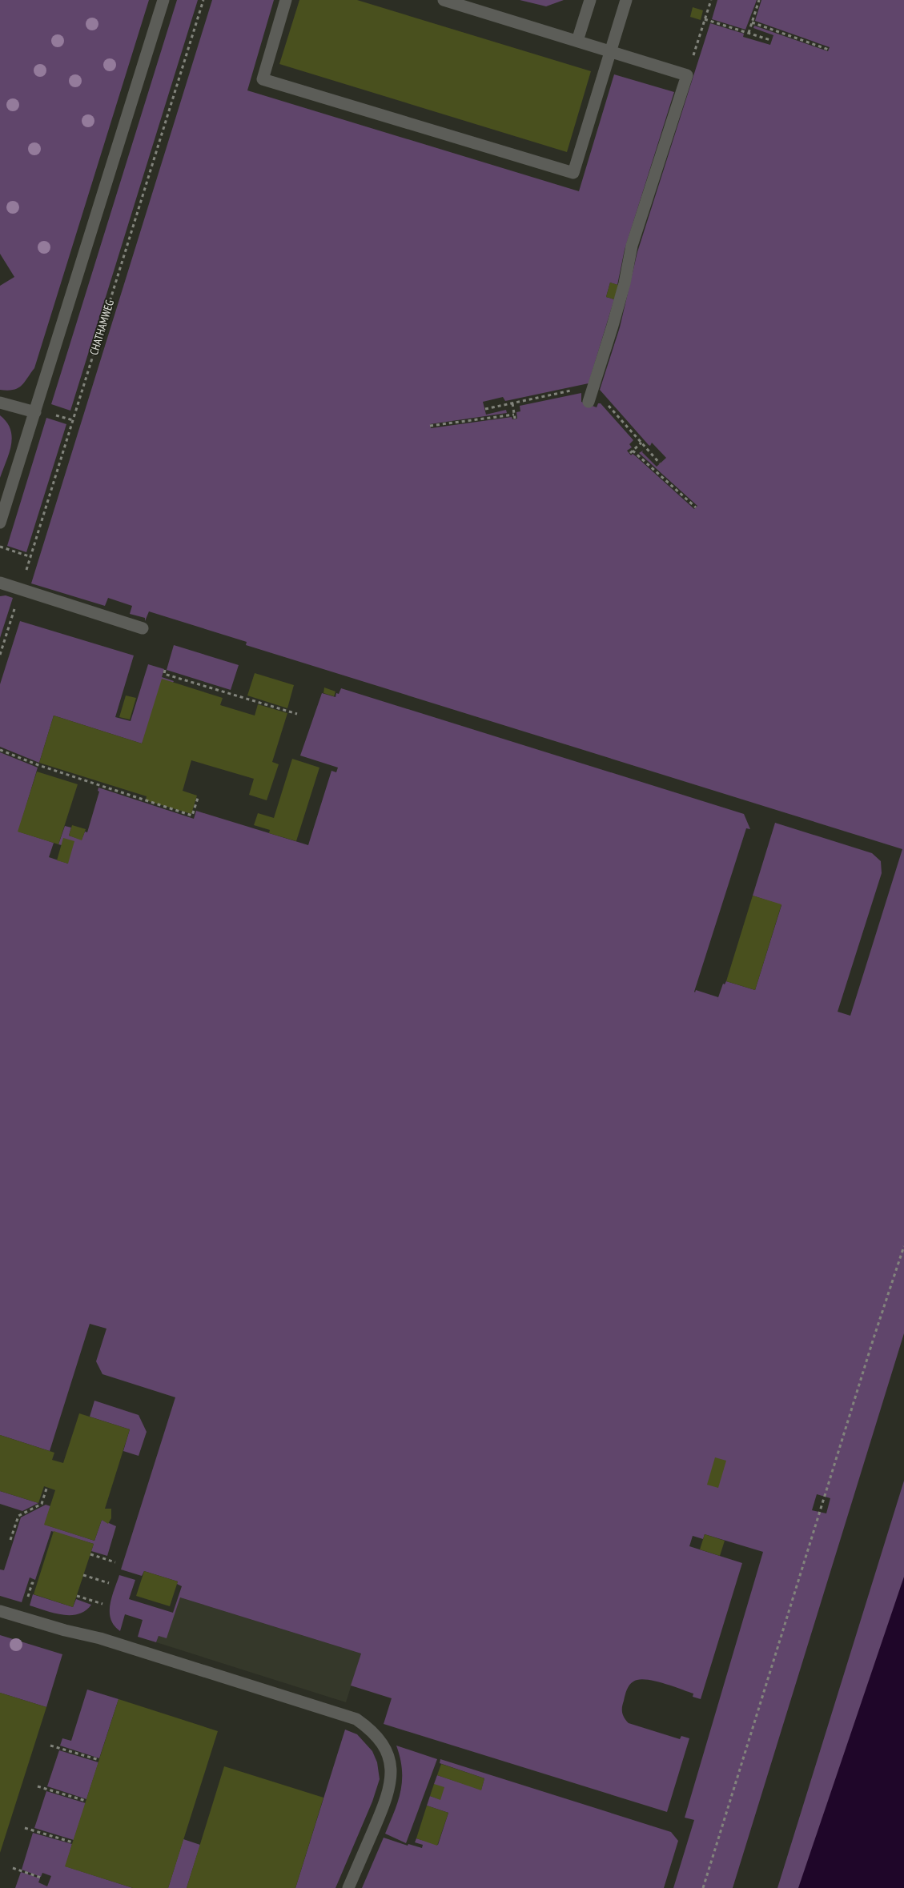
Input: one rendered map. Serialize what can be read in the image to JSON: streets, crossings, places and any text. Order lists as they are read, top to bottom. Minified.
{"streets":{"path":["CHATHAMWEG"]}}
